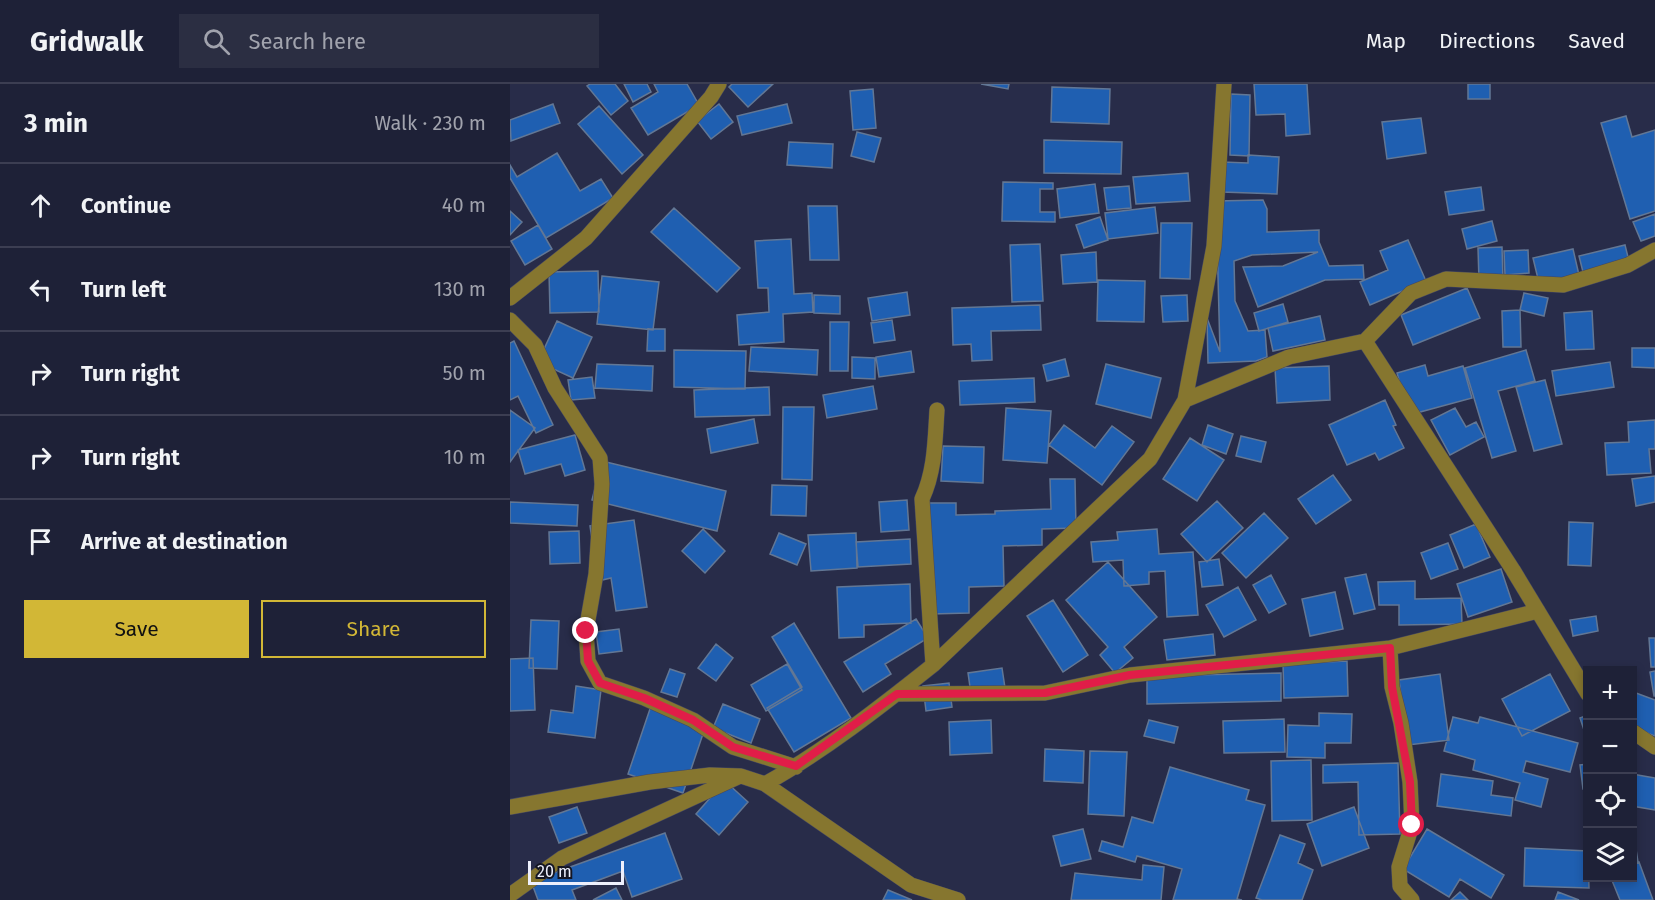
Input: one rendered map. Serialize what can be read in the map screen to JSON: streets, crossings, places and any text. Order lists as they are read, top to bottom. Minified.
{"scale_bar":"20 m","page":{"header":"Gridwalk","search":"Search here","nav":["Map","Directions","Saved"],"heading":["3 min","Walk · 230 m"],"list":[["Continue","40 m"],["Turn left","130 m"],["Turn right","50 m"],["Turn right","10 m"],"Arrive at destination"],"buttons":["Save","Share"],"map_buttons":["+","−"],"scale":"20 m"}}
